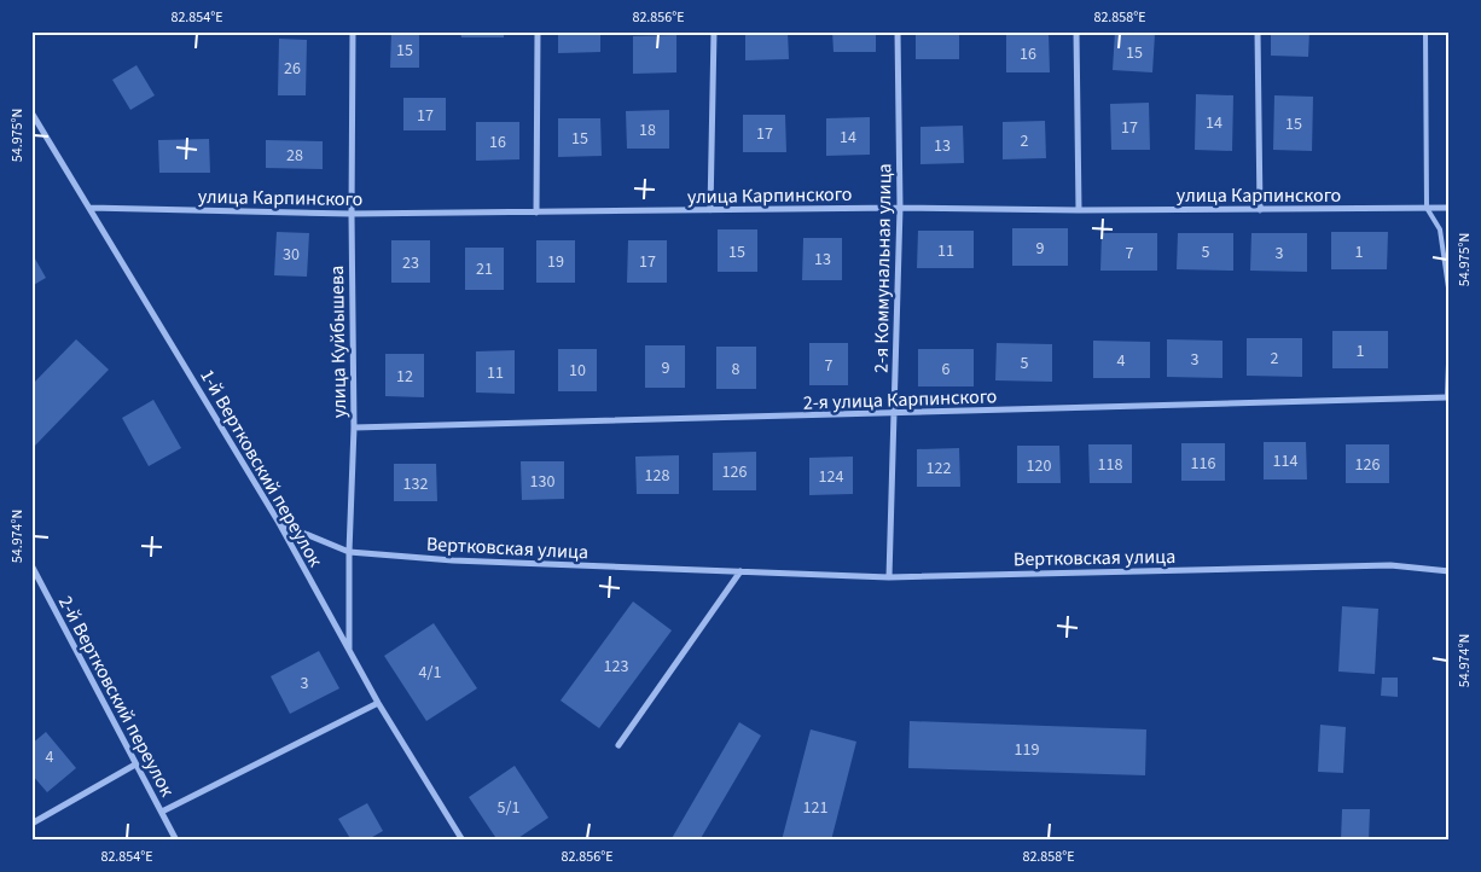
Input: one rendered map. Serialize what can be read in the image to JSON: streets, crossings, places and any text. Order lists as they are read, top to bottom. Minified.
{"streets":{"street":["улица Карпинского","2-я Коммунальная улица","улица Куйбышева","2-я улица Карпинского","1-й Вертковский переулок","Вертковская улица","2-й Вертковский переулок"]},"crossings":[["улица Карпинского","2-я Коммунальная улица"],["улица Карпинского","улица Куйбышева"],["улица Карпинского","1-й Вертковский переулок"],["2-я Коммунальная улица","2-я улица Карпинского"],["2-я Коммунальная улица","Вертковская улица"],["улица Куйбышева","2-я улица Карпинского"],["улица Куйбышева","1-й Вертковский переулок"],["улица Куйбышева","Вертковская улица"],["1-й Вертковский переулок","Вертковская улица"]],"house_numbers":["15","15","16","26","17","14","15","17","18","17","14","15","2","16","13","28","9","11","15","5","1","7","3","30","13","19","17","23","21","1","2","3","4","5","7","9","8","6","10","11","12","114","116","118","126","120","122","126","128","124","130","132","123","4/1","3","119","4","5/1","121"],"coordinates":["82.854°E","82.856°E","82.858°E","54.975°N","54.974°N"]}
